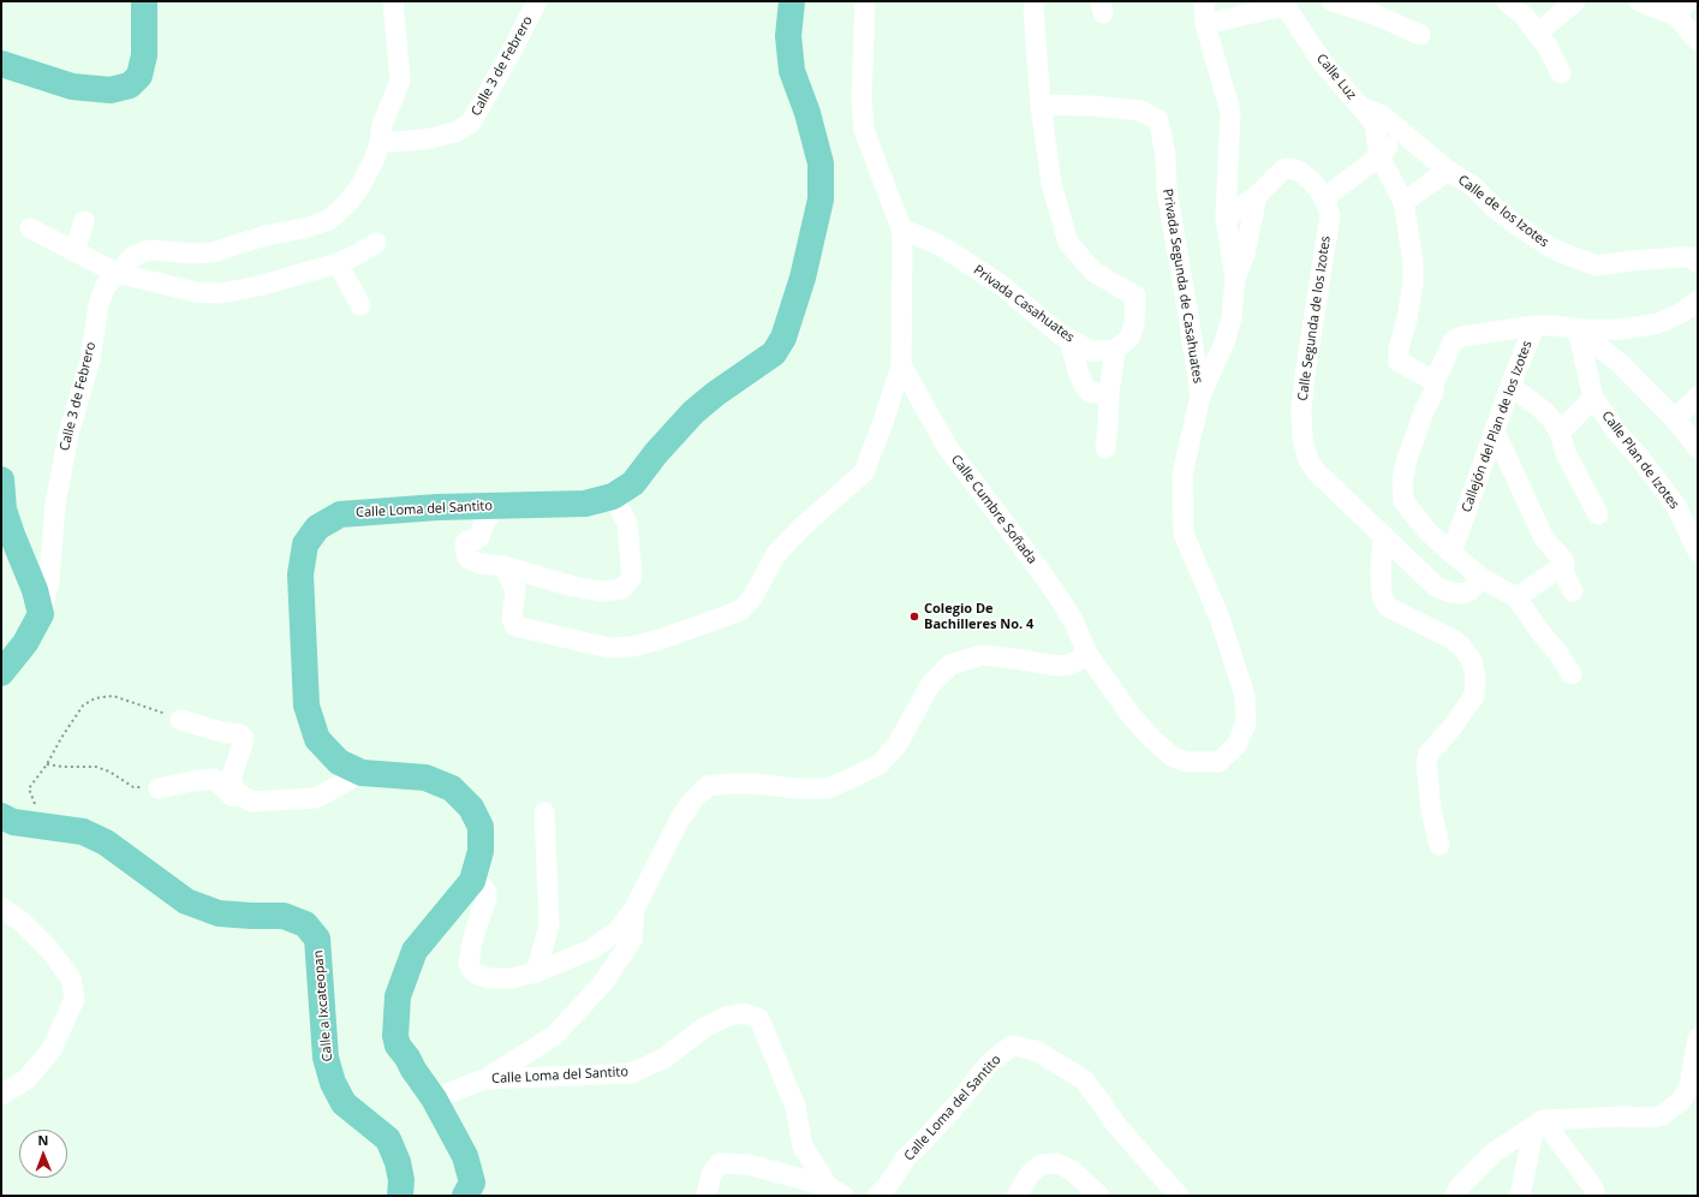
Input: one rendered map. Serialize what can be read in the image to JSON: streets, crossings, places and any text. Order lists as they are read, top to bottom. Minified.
{"streets":{"main road":["Calle Loma del Santito","Calle a Ixcateopan"],"street":["Calle 3 de Febrero","Calle Luz","Calle de los Izotes","Privada Segunda de Casahuates","Privada Casahuates","Calle Segunda de los Izotes","Callejón del Plan de los Izotes","Calle Plan de Izotes","Calle Cumbre Soñada"]},"crossings":[["Calle Luz","Calle de los Izotes"]],"places":["Colegio De Bachilleres No. 4"],"north":"top"}
